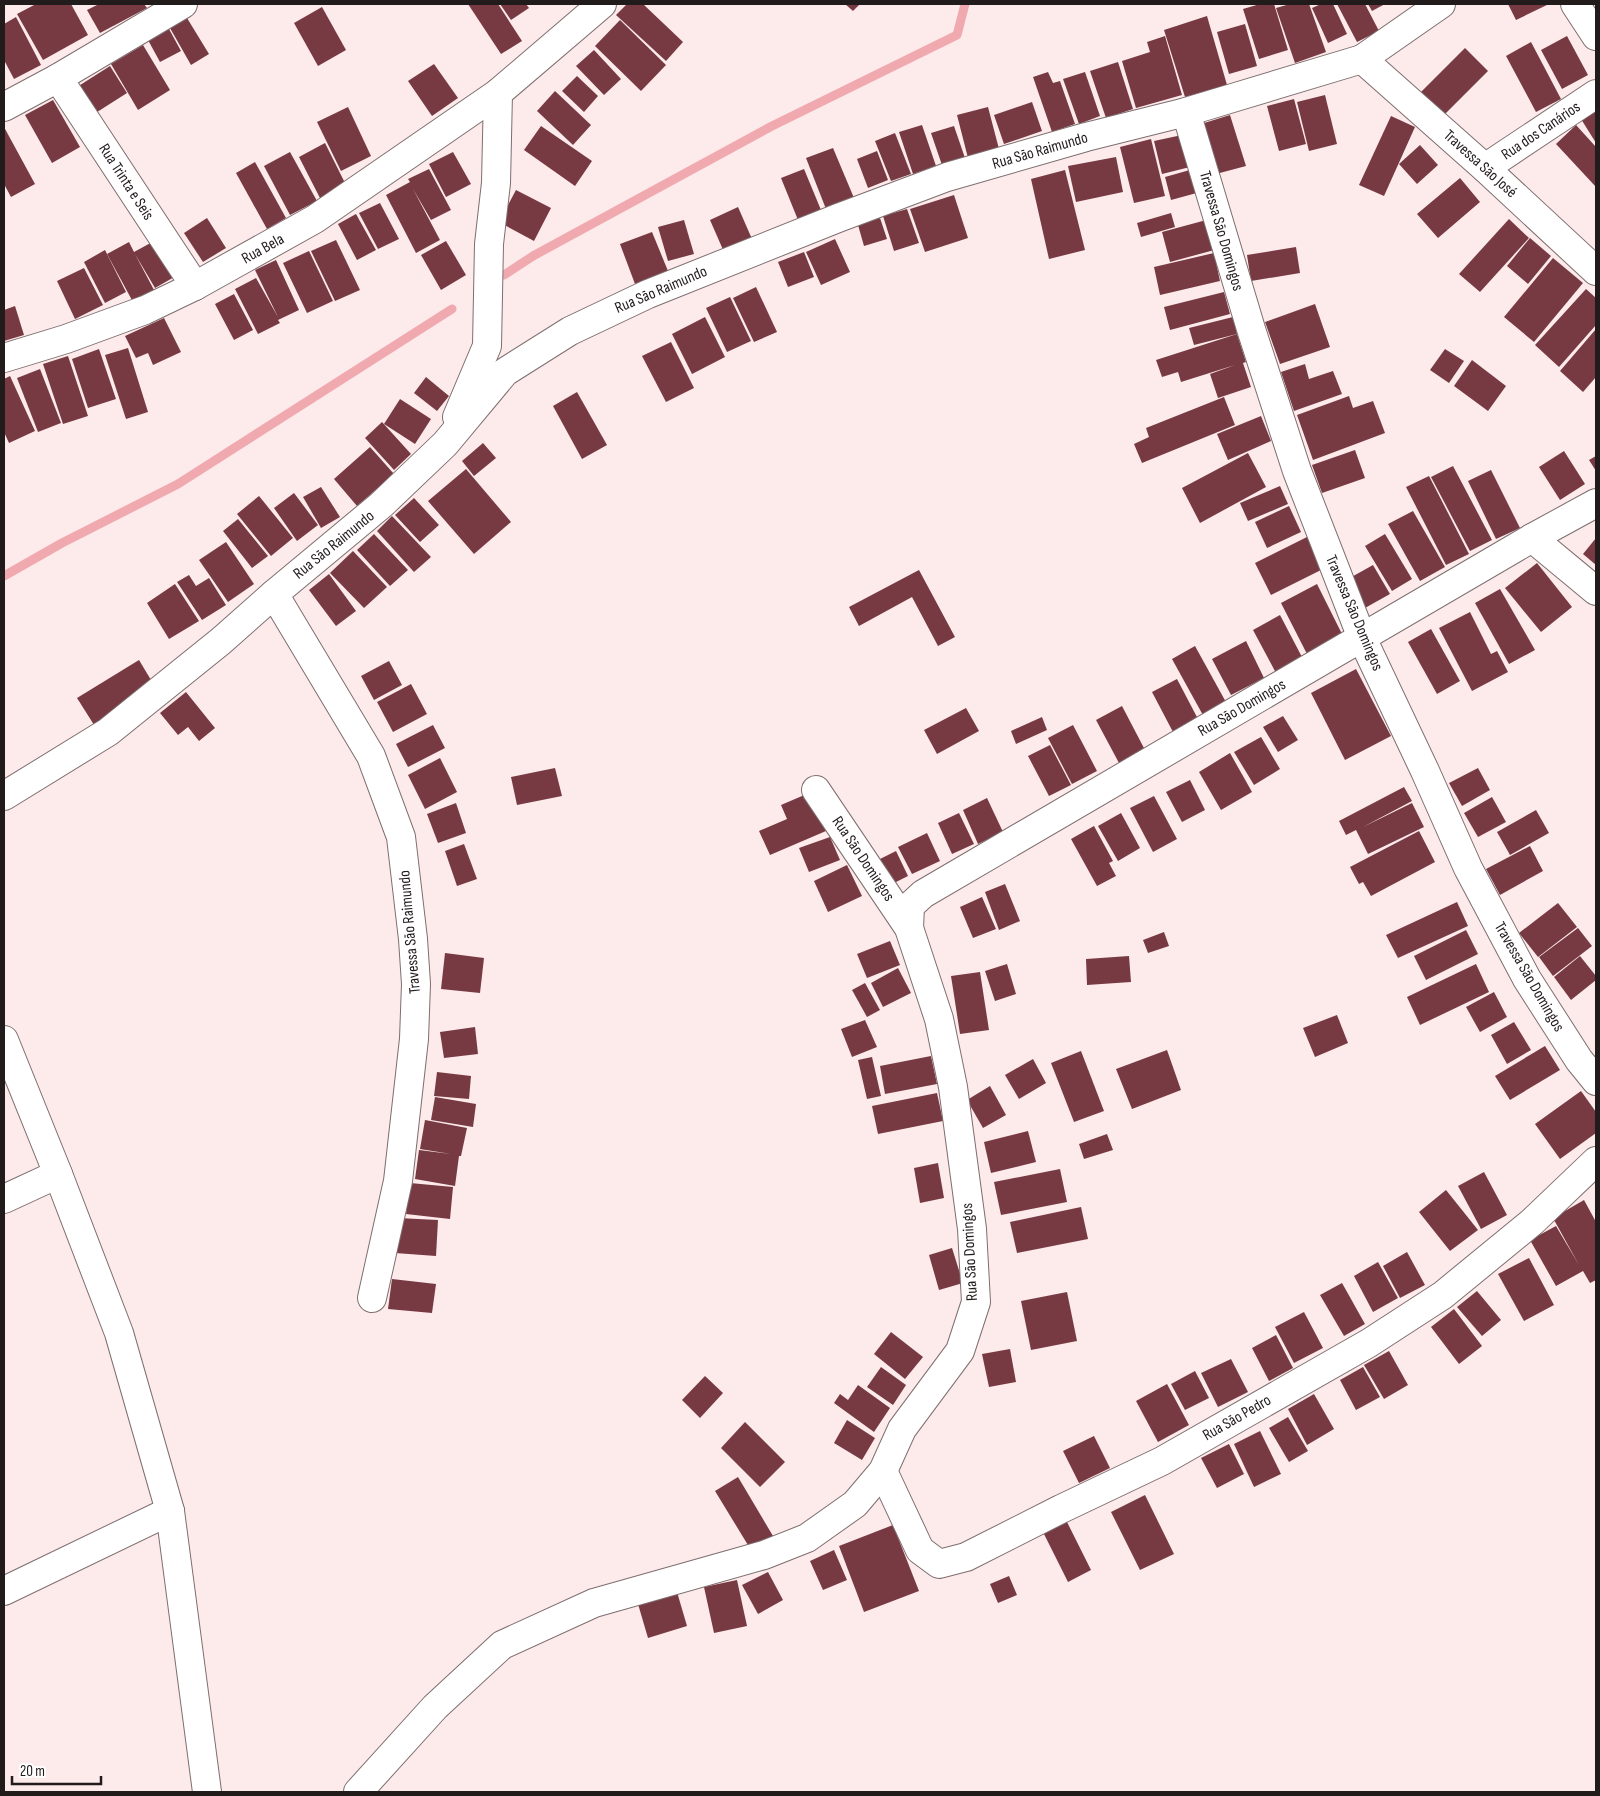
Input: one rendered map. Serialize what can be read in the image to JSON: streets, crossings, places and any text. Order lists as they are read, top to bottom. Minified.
{"streets":{"street":["Rua dos Canários","Rua São Raimundo","Travessa São José","Rua Trinta e Seis","Travessa São Domingos","Rua Bela","Rua São Domingos","Travessa São Raimundo","Rua São Pedro"]},"crossings":[["Rua dos Canários","Travessa São José"],["Rua São Raimundo","Travessa São José"],["Rua São Raimundo","Travessa São Domingos"],["Rua São Raimundo","Travessa São Raimundo"],["Rua Trinta e Seis","Rua Bela"],["Travessa São Domingos","Rua São Domingos"],["Rua São Domingos","Rua São Pedro"]],"scale_bar":"20 m"}
